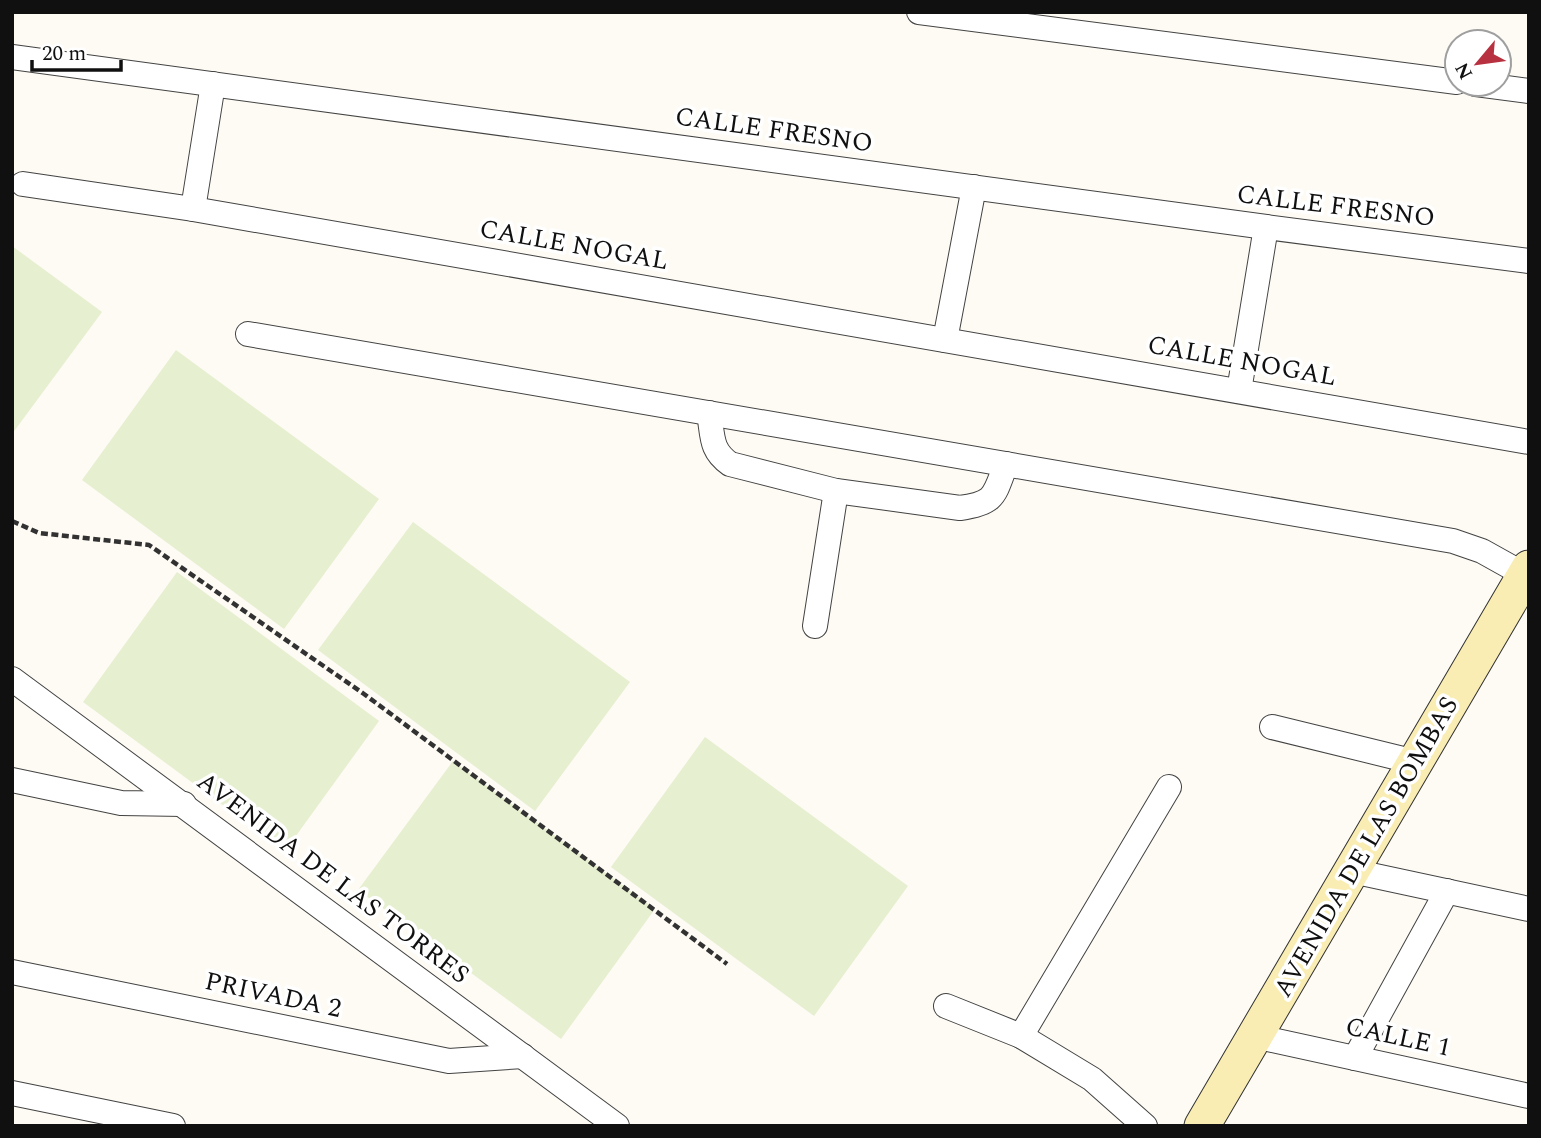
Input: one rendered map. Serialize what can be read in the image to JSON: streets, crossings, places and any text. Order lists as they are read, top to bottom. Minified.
{"streets":{"main road":["AVENIDA DE LAS BOMBAS"],"street":["CALLE FRESNO","CALLE NOGAL","AVENIDA DE LAS TORRES","PRIVADA 2","CALLE 1"]},"crossings":[["AVENIDA DE LAS BOMBAS","CALLE 1"],["AVENIDA DE LAS TORRES","PRIVADA 2"]],"scale_bar":"20 m","north":"bottom left"}
